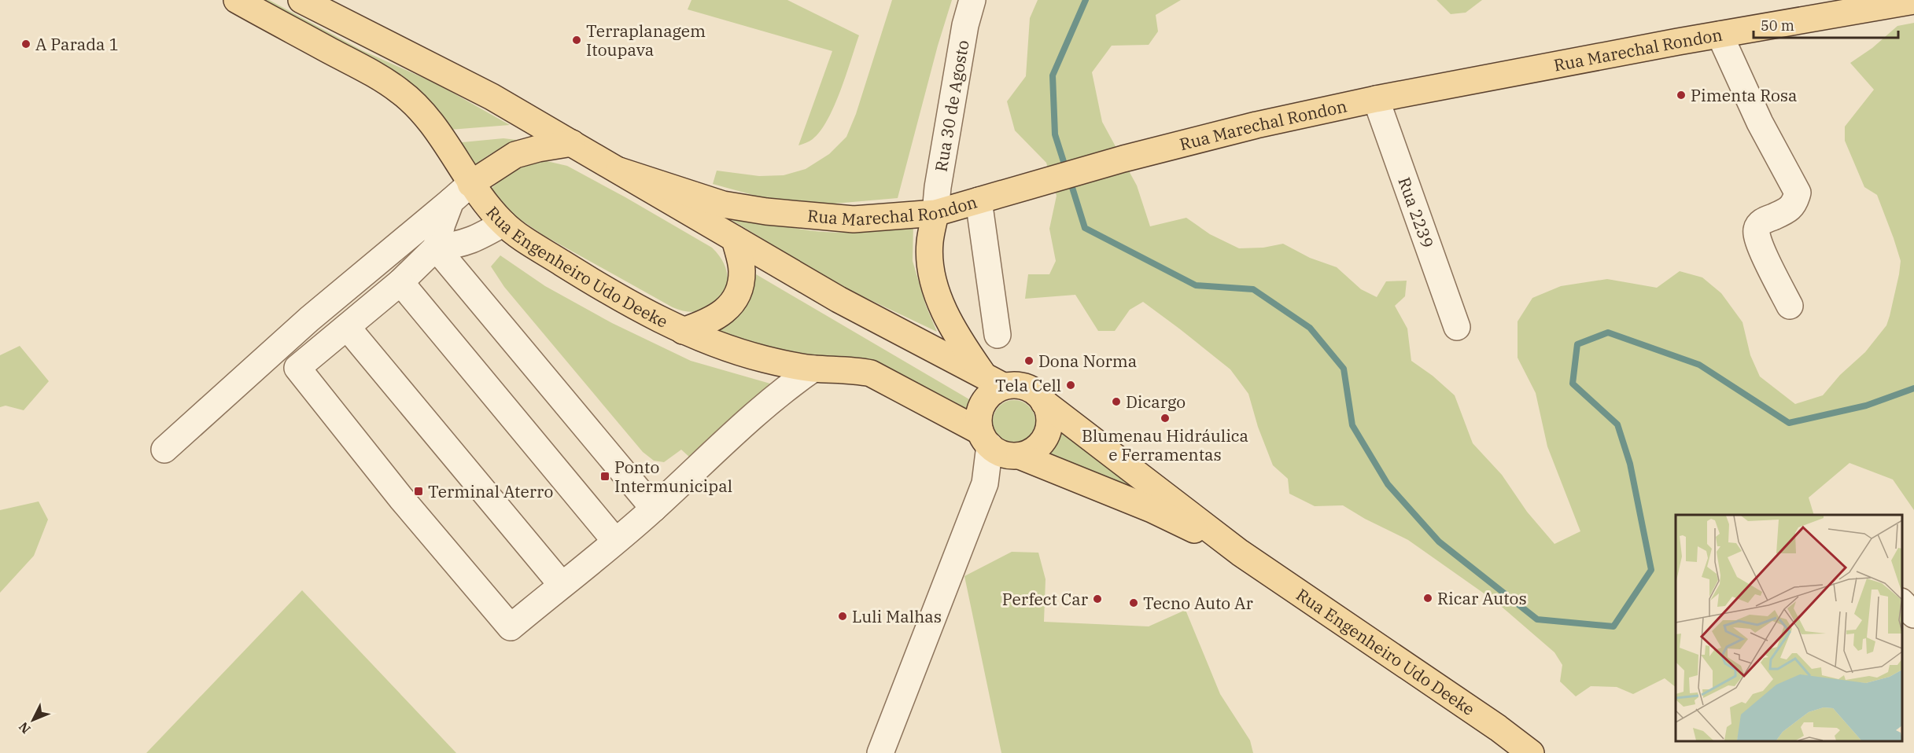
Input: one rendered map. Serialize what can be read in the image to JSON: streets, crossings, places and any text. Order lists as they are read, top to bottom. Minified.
{"streets":{"main road":["Rua Marechal Rondon","Rua Engenheiro Udo Deeke"],"street":["Rua 30 de Agosto","Rua 2239"]},"crossings":[["Rua Marechal Rondon","Rua 30 de Agosto"],["Rua Marechal Rondon","Rua 2239"]],"places":{"other":["Terraplanagem Itoupava","A Parada 1","Pimenta Rosa","Dona Norma","Tela Cell","Dicargo","Blumenau Hidráulica e Ferramentas","Ricar Autos","Perfect Car","Tecno Auto Ar","Luli Malhas"],"transit":["Ponto Intermunicipal","Terminal Aterro"]},"scale_bar":"50 m","north":"bottom left"}
